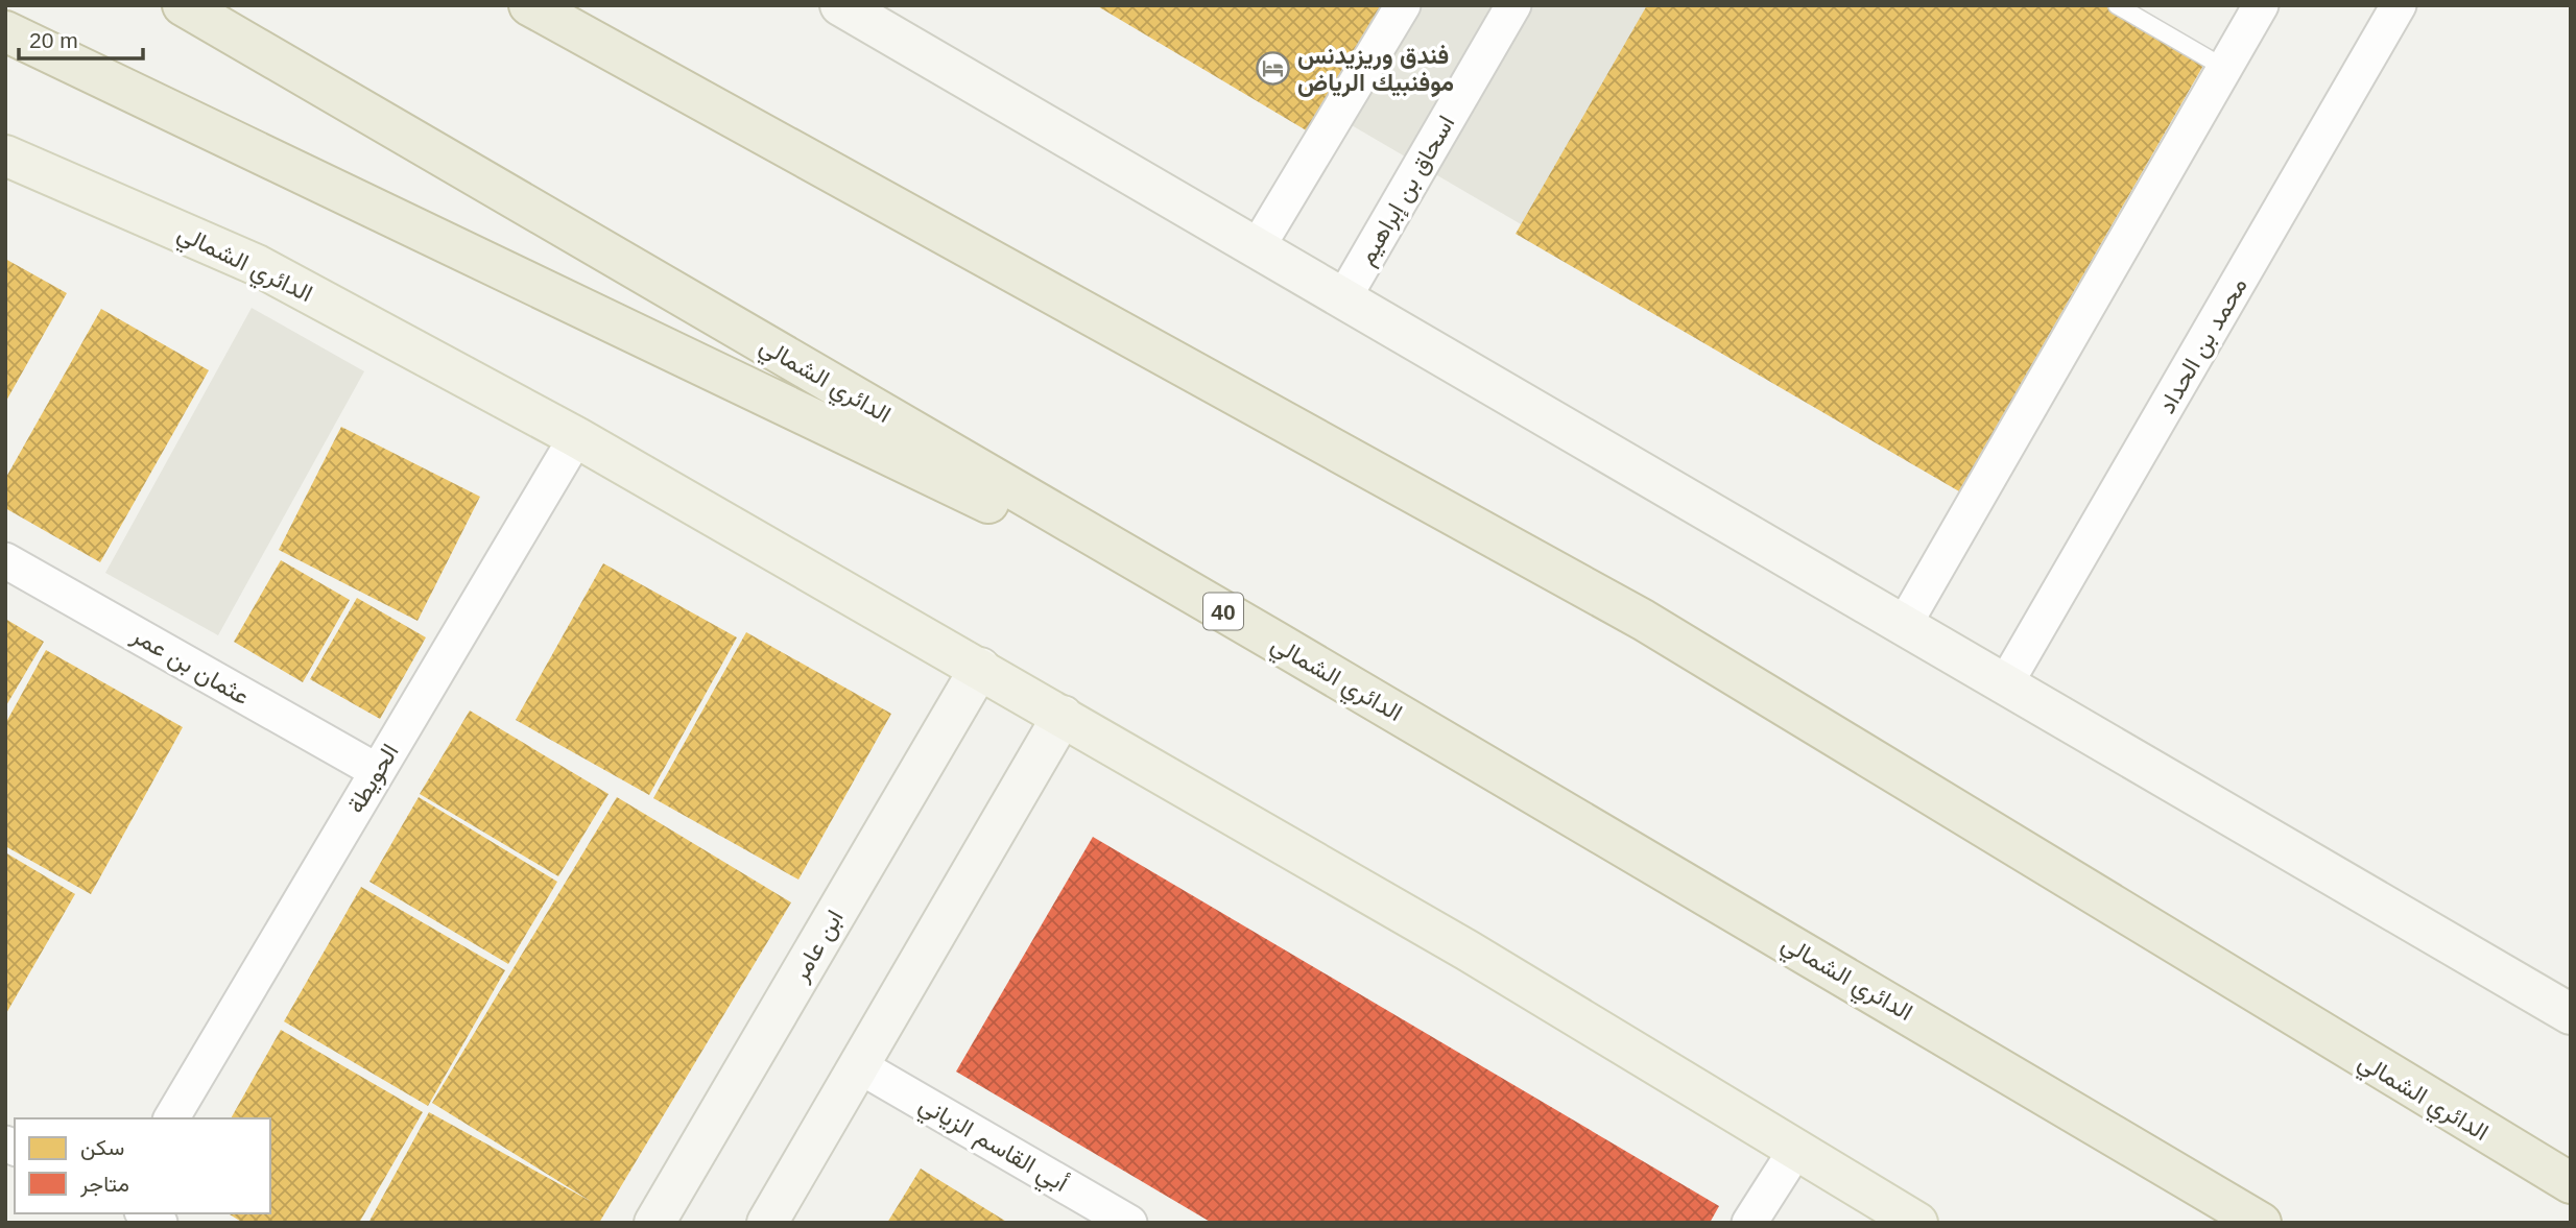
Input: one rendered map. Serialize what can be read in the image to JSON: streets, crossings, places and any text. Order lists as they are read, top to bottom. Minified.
{"streets":{"highway":["الدائري الشمالي","40"],"street":["اسحاق بن إبراهيم","محمد بن الحداد","عثمان بن عمر","الحويطة","ابن عامر","أبي القاسم الزياني"]},"crossings":[["الدائري الشمالي","الحويطة"],["الدائري الشمالي","ابن عامر"],["عثمان بن عمر","الحويطة"]],"places":{"hotel":["فندق وريزيدنس موفنبيك الرياض"]},"legend":["سكن","متاجر"],"scale_bar":"20 m"}
